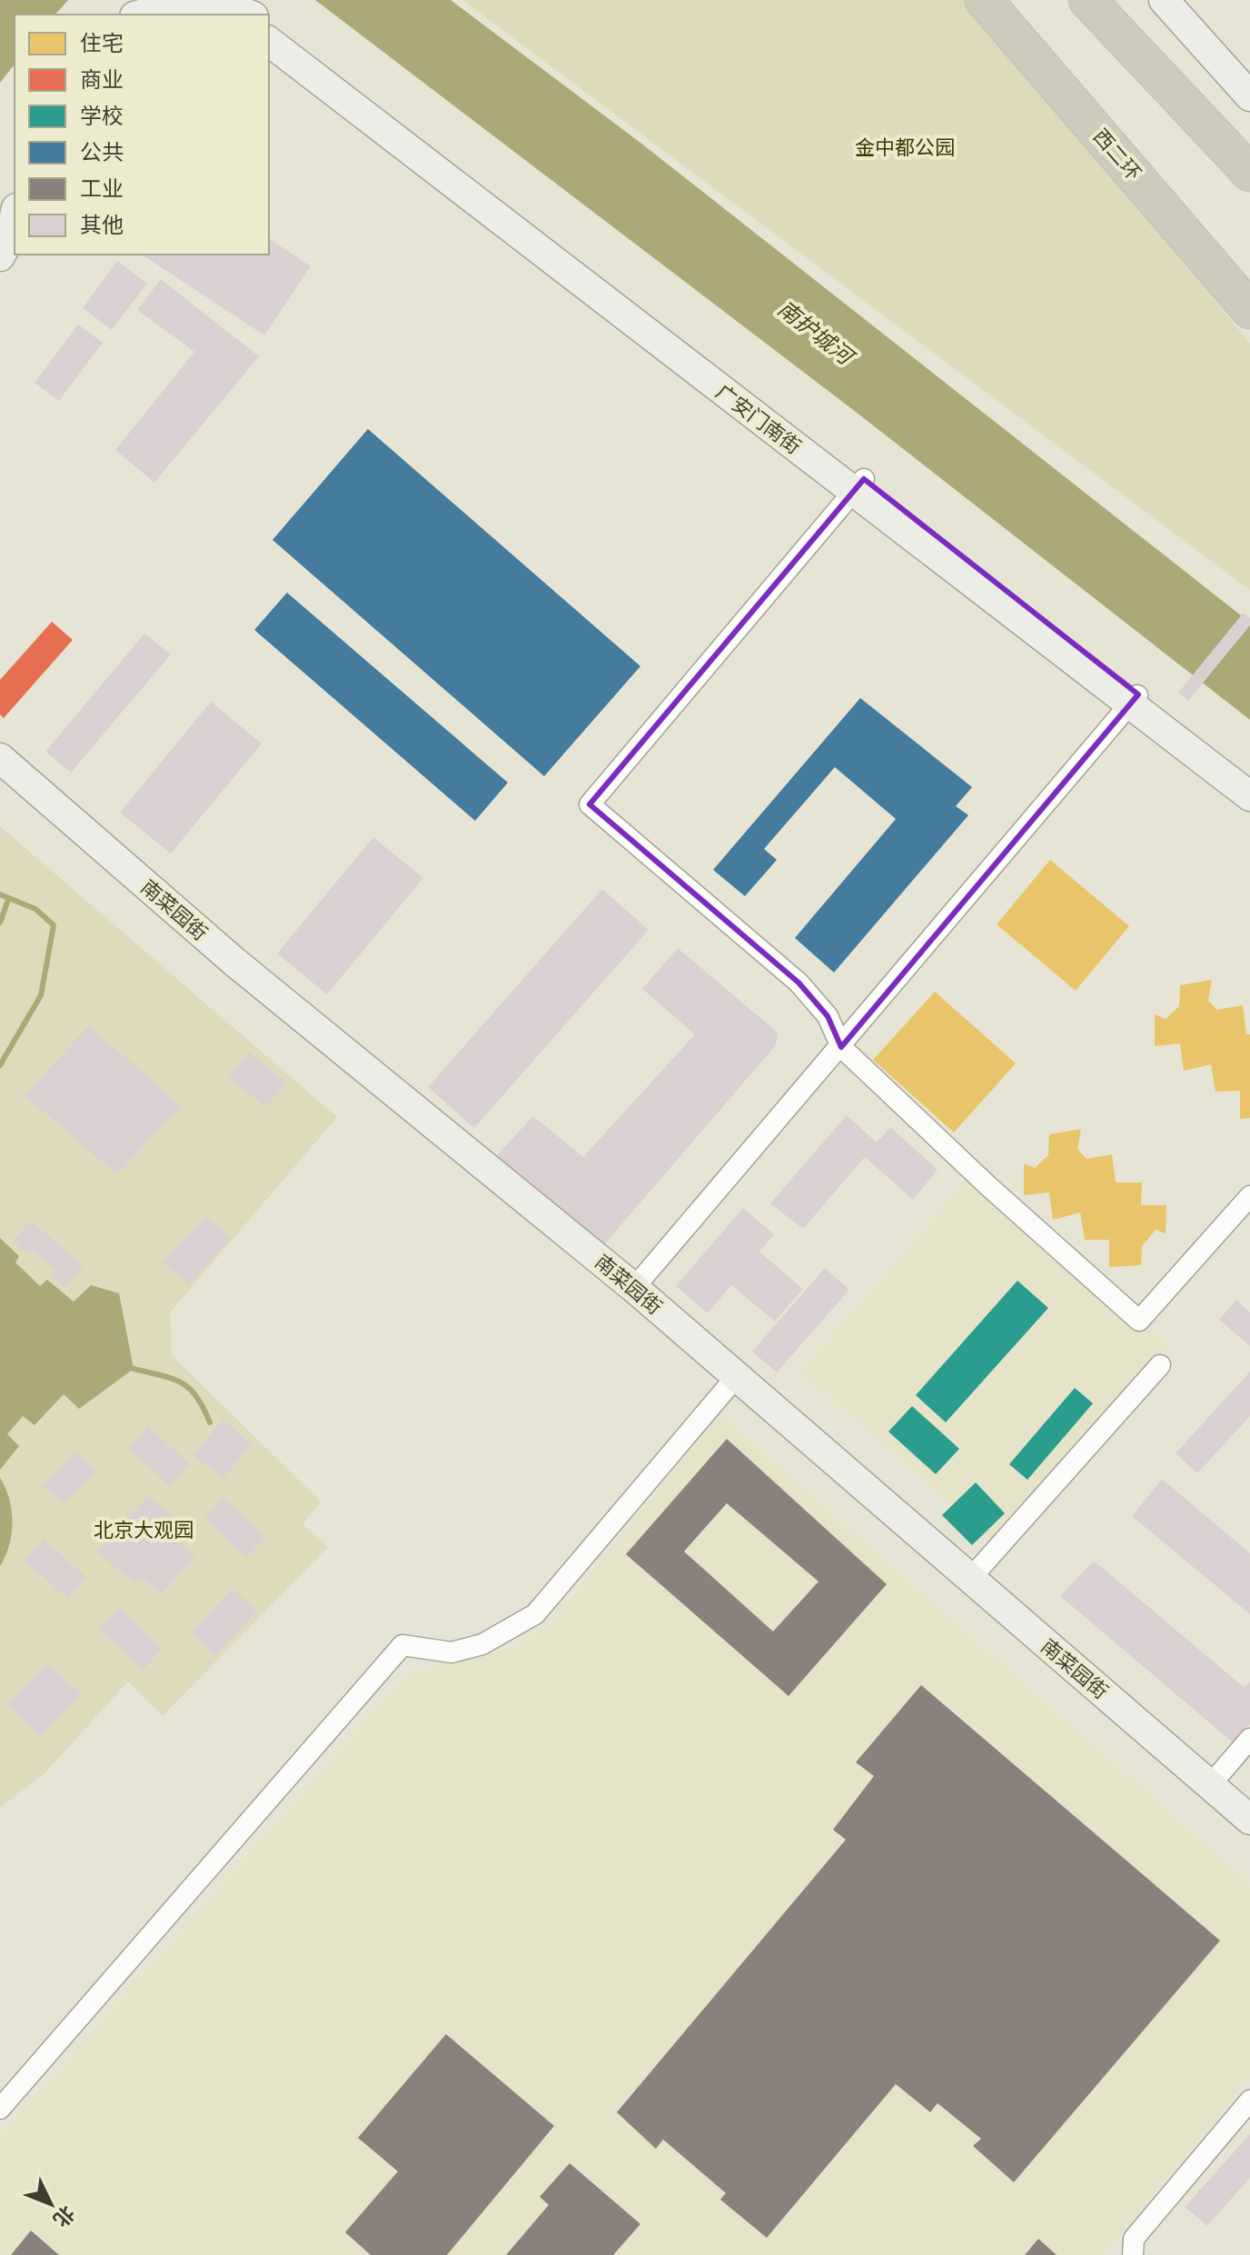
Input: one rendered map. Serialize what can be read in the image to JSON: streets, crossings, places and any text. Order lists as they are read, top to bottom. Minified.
{"streets":{"highway":["西二环"],"street":["广安门南街","南菜园街"]},"water":["南护城河"],"parks":["金中都公园","北京大观园"],"legend":["住宅","商业","学校","公共","工业","其他"],"north":"bottom right"}
